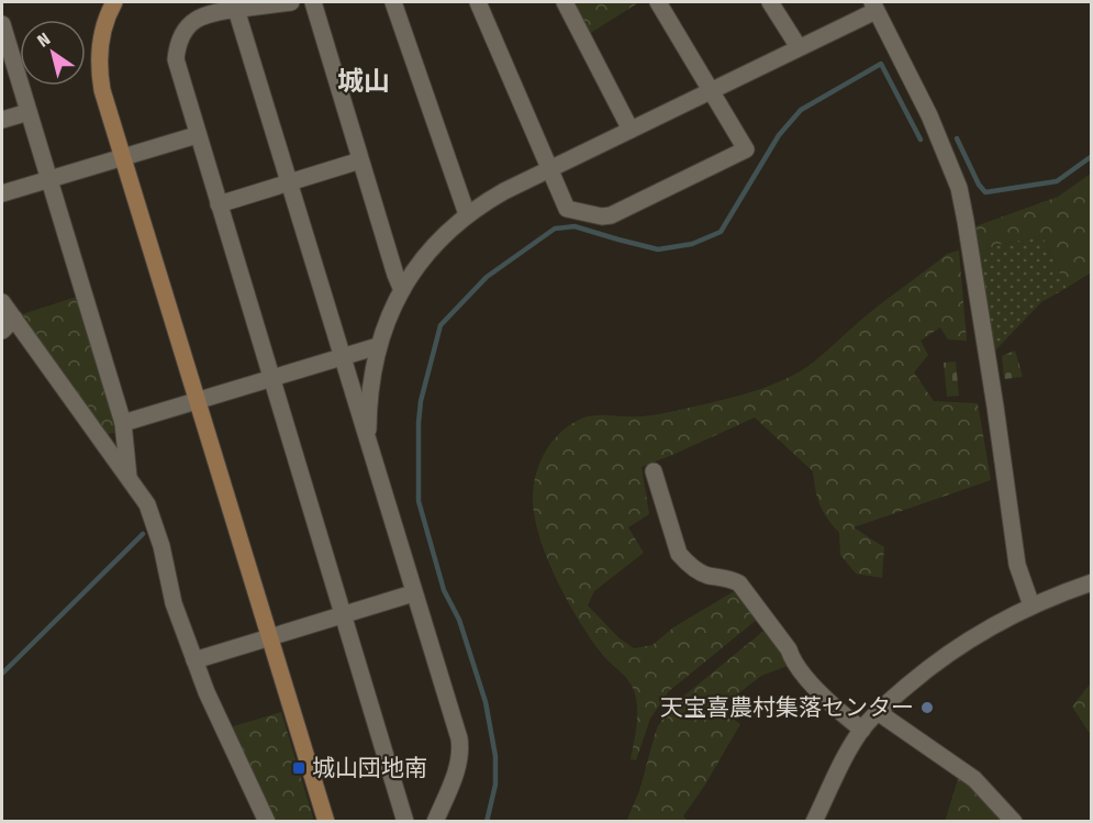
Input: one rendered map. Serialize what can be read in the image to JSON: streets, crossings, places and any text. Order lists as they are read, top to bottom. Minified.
{"districts":["城山"],"places":{"other":["天宝喜農村集落センター"],"transit":["城山団地南"]},"north":"top left"}
